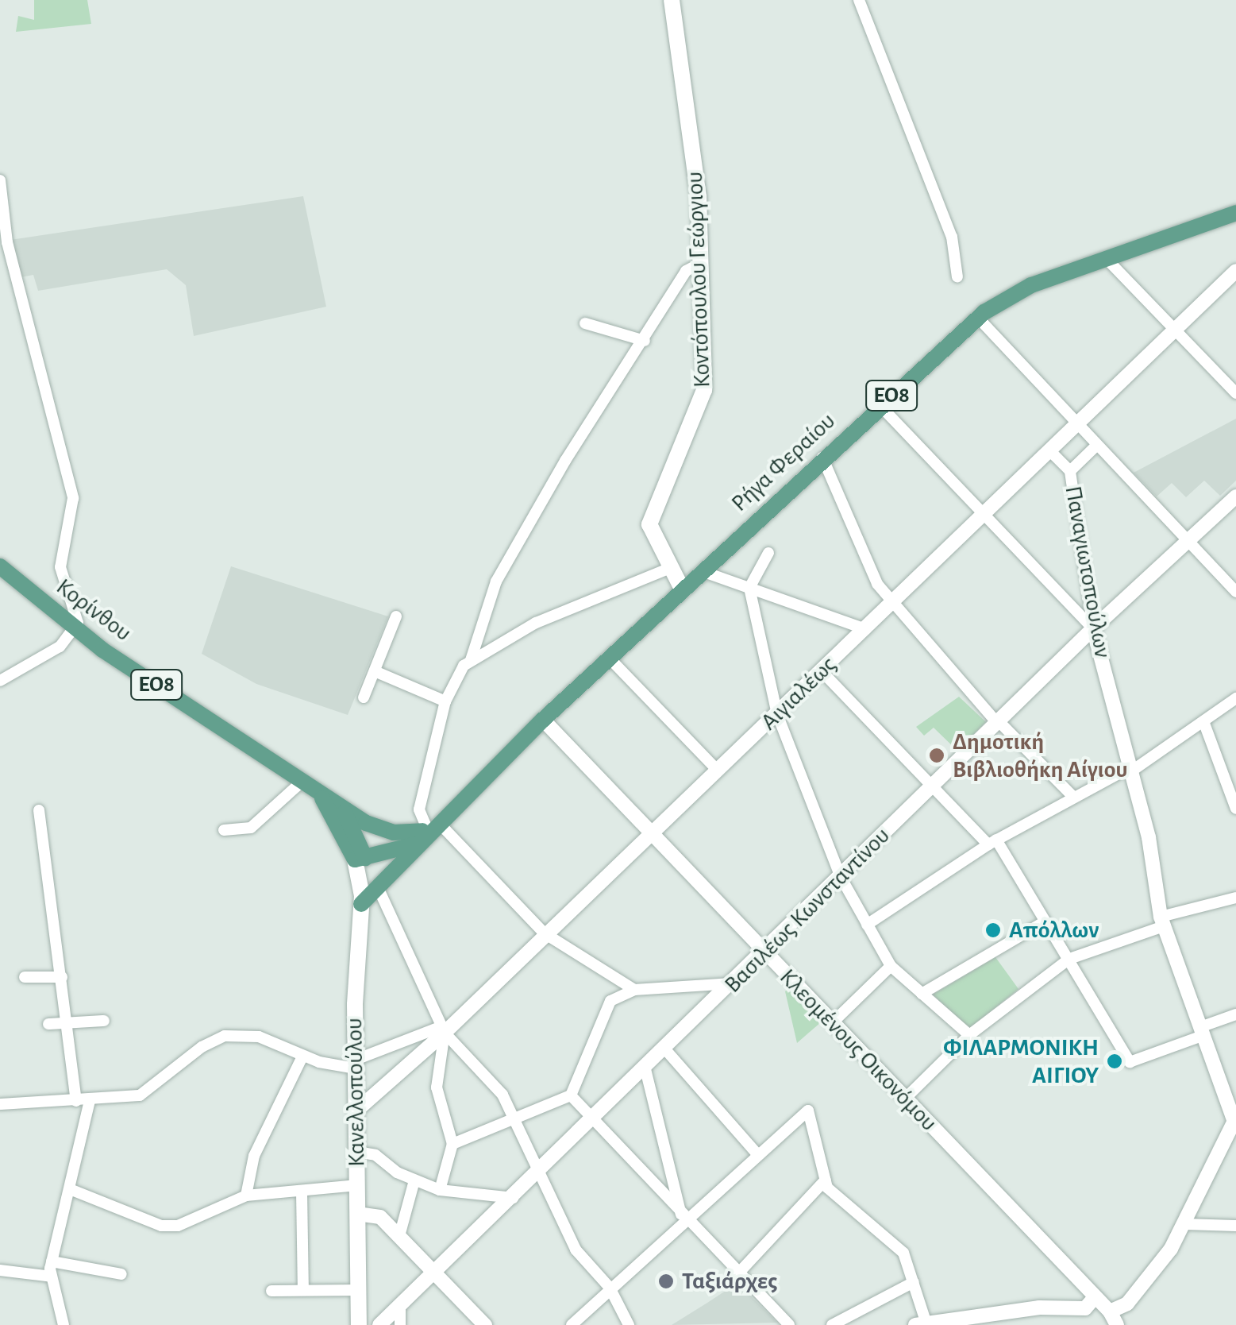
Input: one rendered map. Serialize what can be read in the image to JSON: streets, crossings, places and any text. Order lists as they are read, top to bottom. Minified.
{"streets":{"main road":["Κοντόπουλου Γεώργιου","ΕΟ8","Ρήγα Φεραίου","Κορίνθου","Κανελλοπούλου"],"street":["Παναγιωτοπούλων","Αιγιαλέως","Βασιλέως Κωνσταντίνου","Κλεομένους Οικονόμου"]},"crossings":[["Κοντόπουλου Γεώργιου","Ρήγα Φεραίου"],["ΕΟ8","Ρήγα Φεραίου"],["ΕΟ8","Κορίνθου"],["ΕΟ8","Κανελλοπούλου"],["Ρήγα Φεραίου","Κλεομένους Οικονόμου"],["Ρήγα Φεραίου","Κανελλοπούλου"],["Παναγιωτοπούλων","Βασιλέως Κωνσταντίνου"],["Κορίνθου","Κανελλοπούλου"],["Αιγιαλέως","Κλεομένους Οικονόμου"],["Αιγιαλέως","Κανελλοπούλου"],["Βασιλέως Κωνσταντίνου","Κλεομένους Οικονόμου"]],"places":["Δημοτική Βιβλιοθήκη Αίγιου","Απόλλων","ΦΙΛΑΡΜΟΝΙΚΗ ΑΙΓΙΟΥ","Ταξιάρχες"]}
